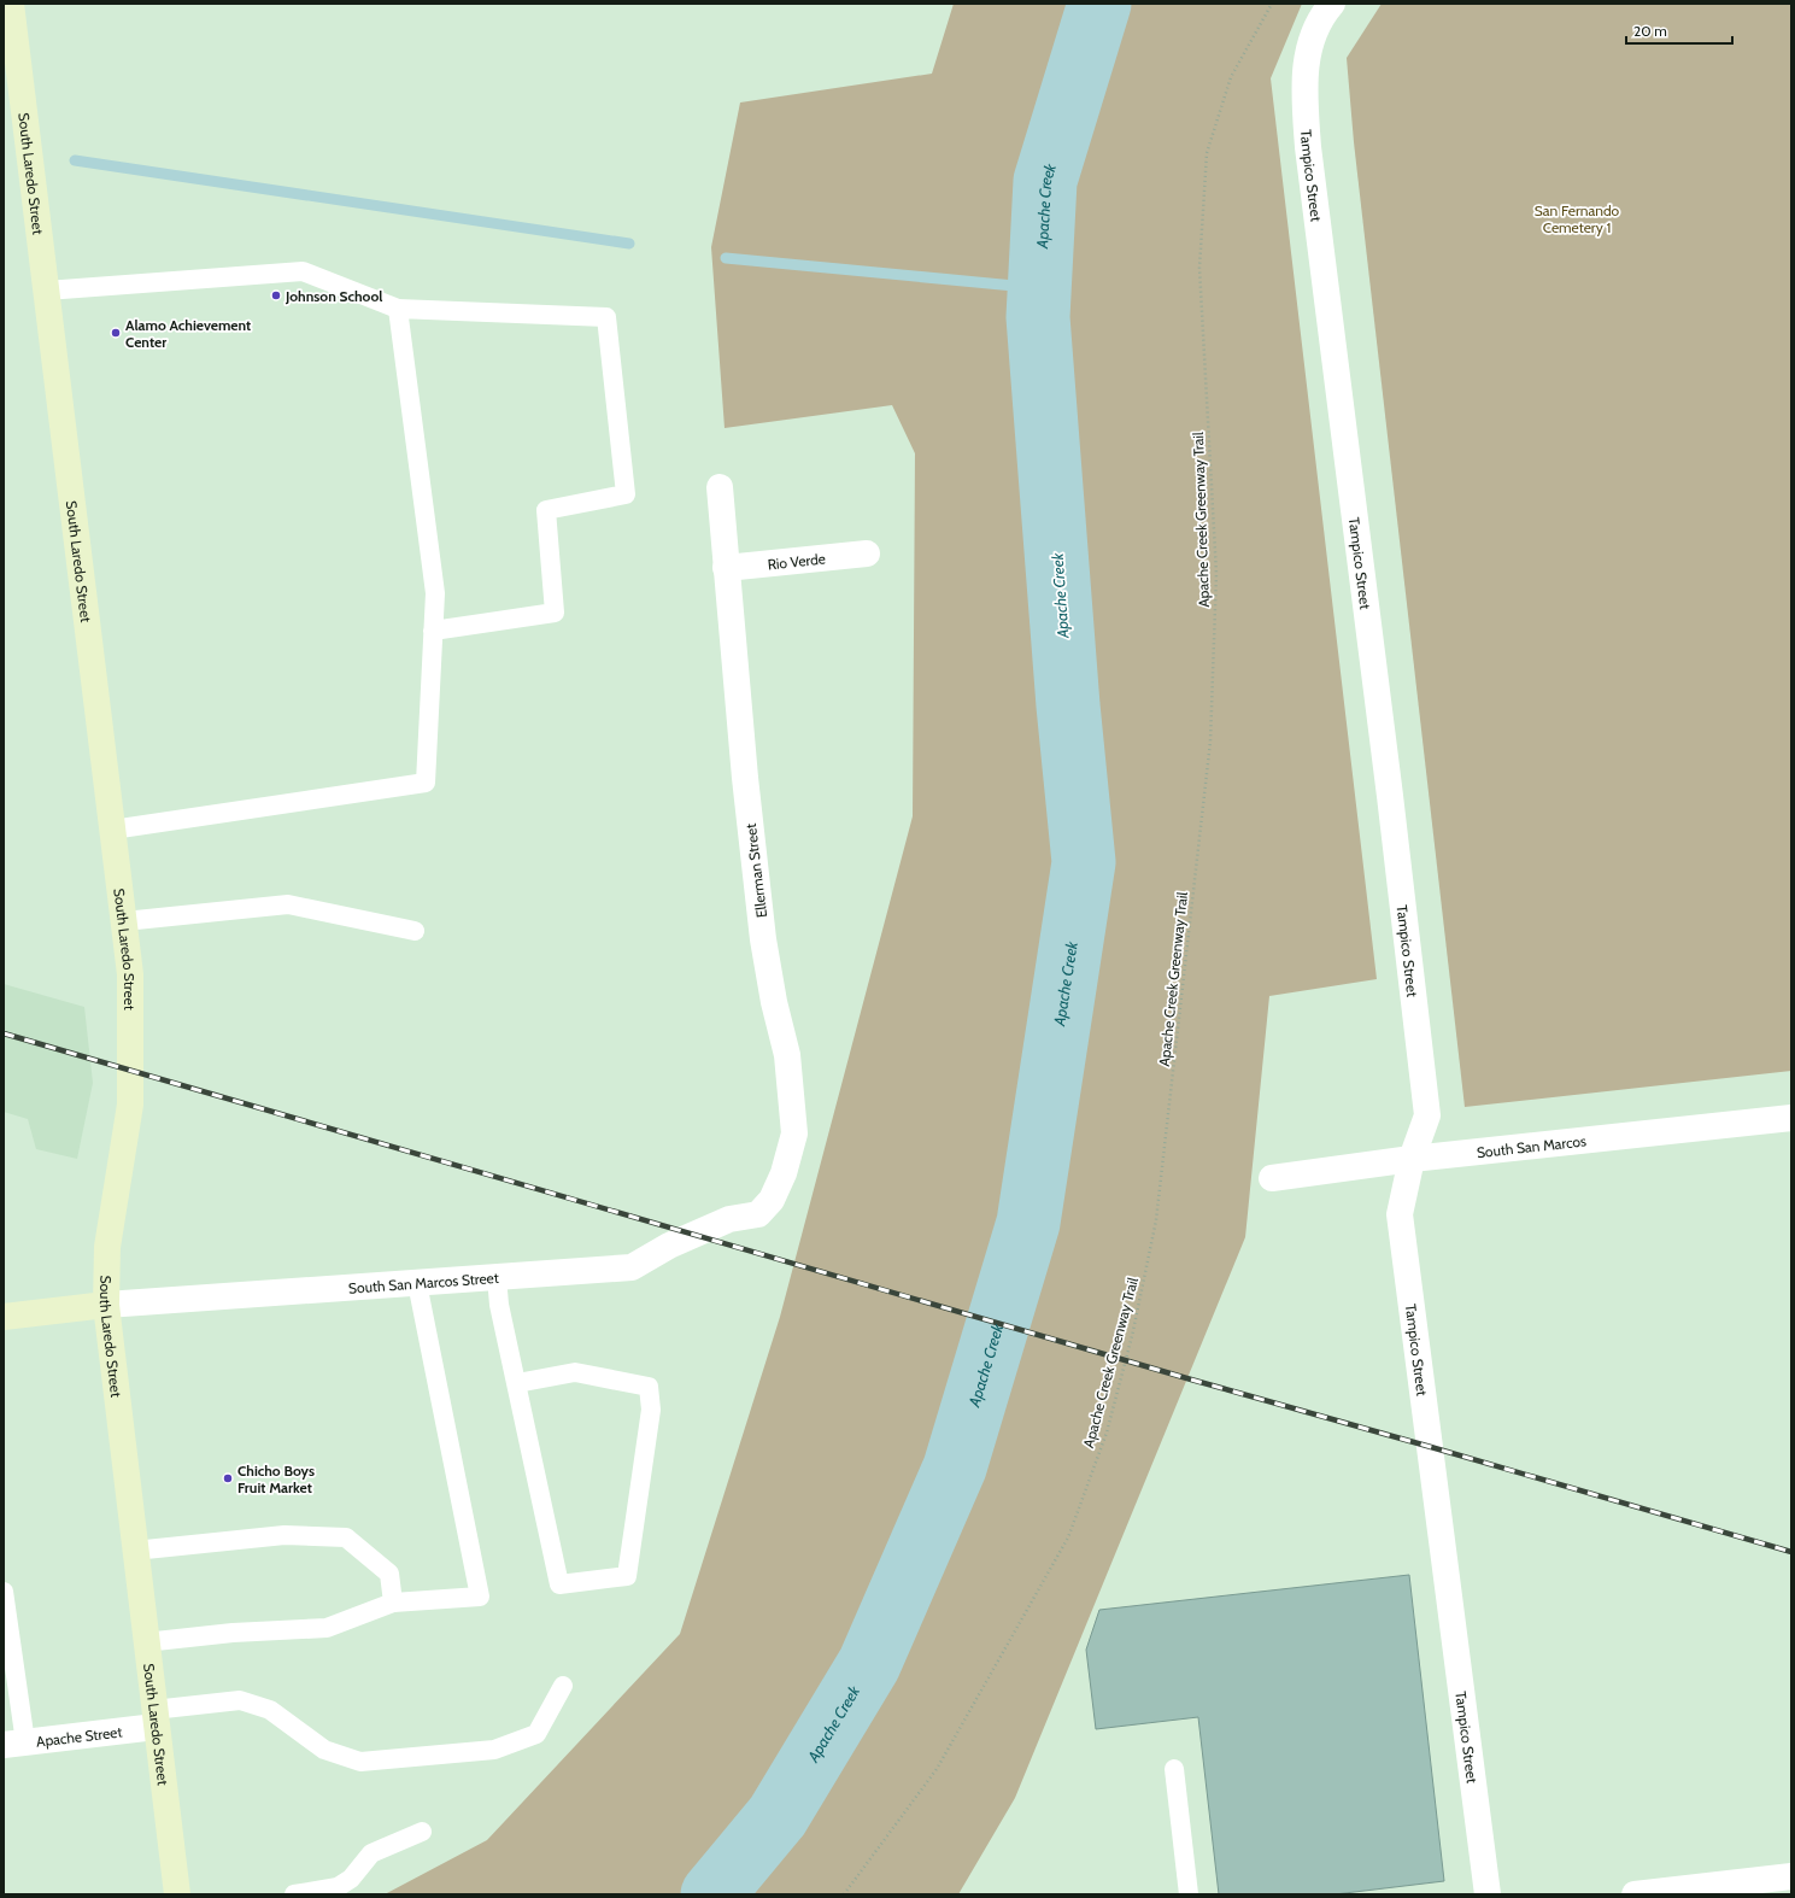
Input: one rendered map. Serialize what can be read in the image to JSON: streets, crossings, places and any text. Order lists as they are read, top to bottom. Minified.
{"streets":{"main road":["South Laredo Street"],"street":["Tampico Street","Rio Verde","Ellerman Street","South San Marcos","South San Marcos Street","Apache Street"],"path":["Apache Creek Greenway Trail"]},"crossings":[["South Laredo Street","South San Marcos Street"],["South Laredo Street","Apache Street"],["Tampico Street","South San Marcos"],["Rio Verde","Ellerman Street"],["Ellerman Street","South San Marcos Street"]],"water":["Apache Creek"],"parks":["San Fernando Cemetery 1"],"places":["Johnson School","Alamo Achievement Center","Chicho Boys Fruit Market"],"scale_bar":"20 m"}
